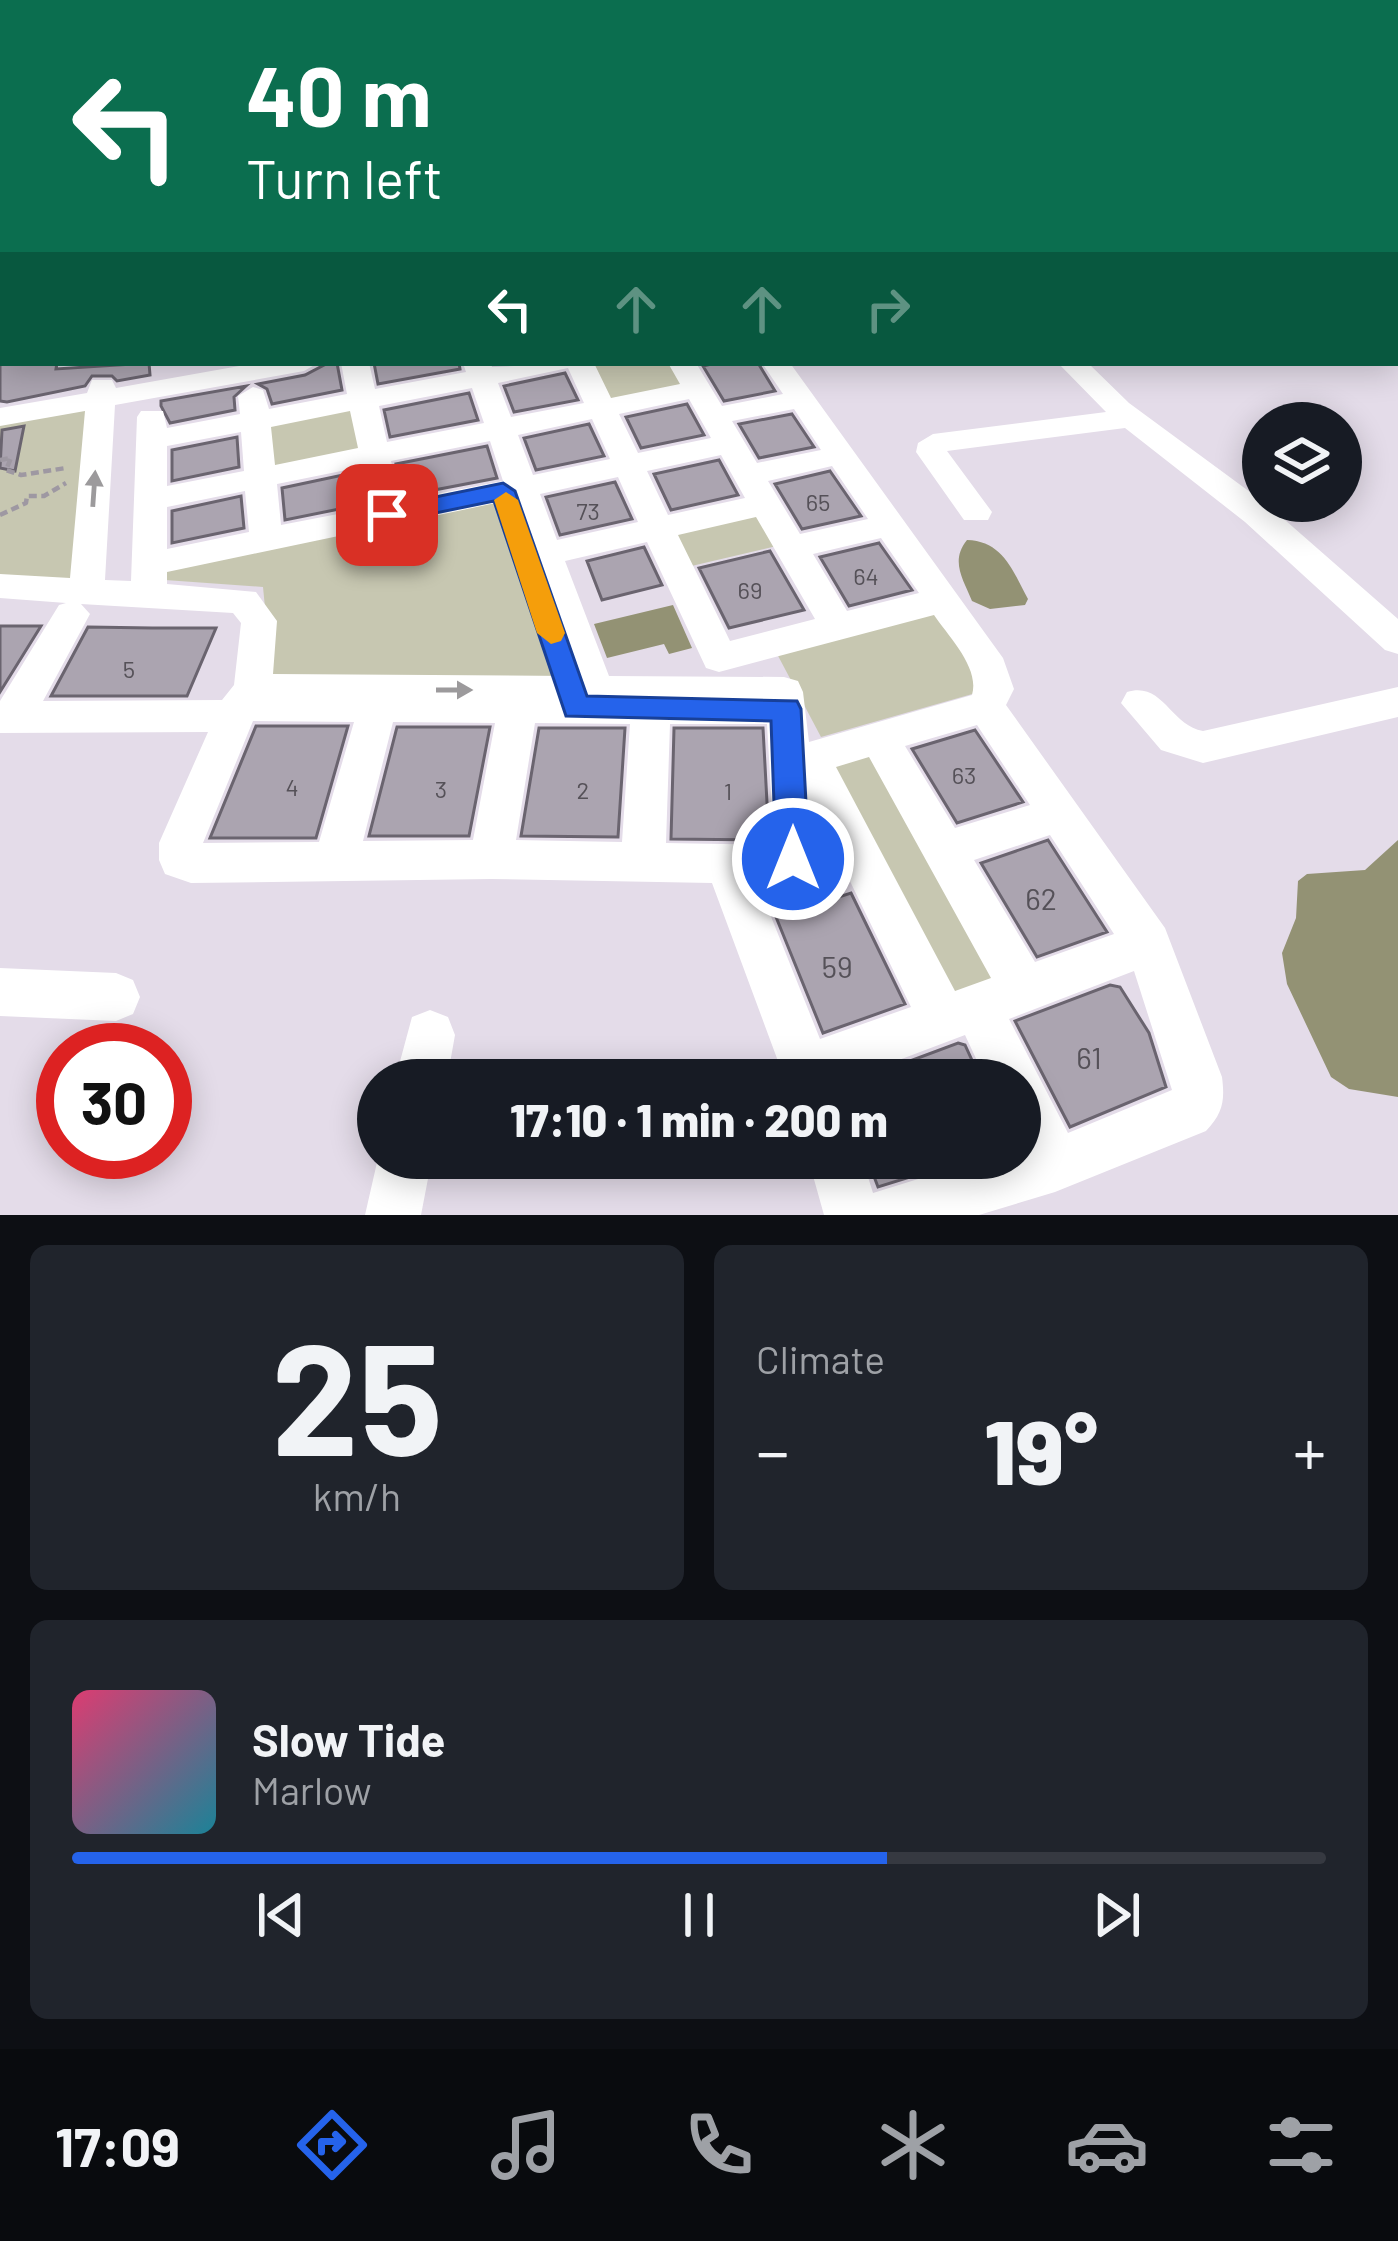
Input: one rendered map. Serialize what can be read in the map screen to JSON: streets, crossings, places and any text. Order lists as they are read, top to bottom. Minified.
{"house_numbers":["65","73","64","69","5","63","4","3","2","1","62","59","61"],"page":{"turn":["40 m","Turn left"],"limit":"30","trip":"17:10 · 1 min · 200 m","tile":[["25","km/h"],"Climate"],"heat":["−","19°","+"],"song":["Slow Tide","Marlow"],"tabs":"17:09"}}
